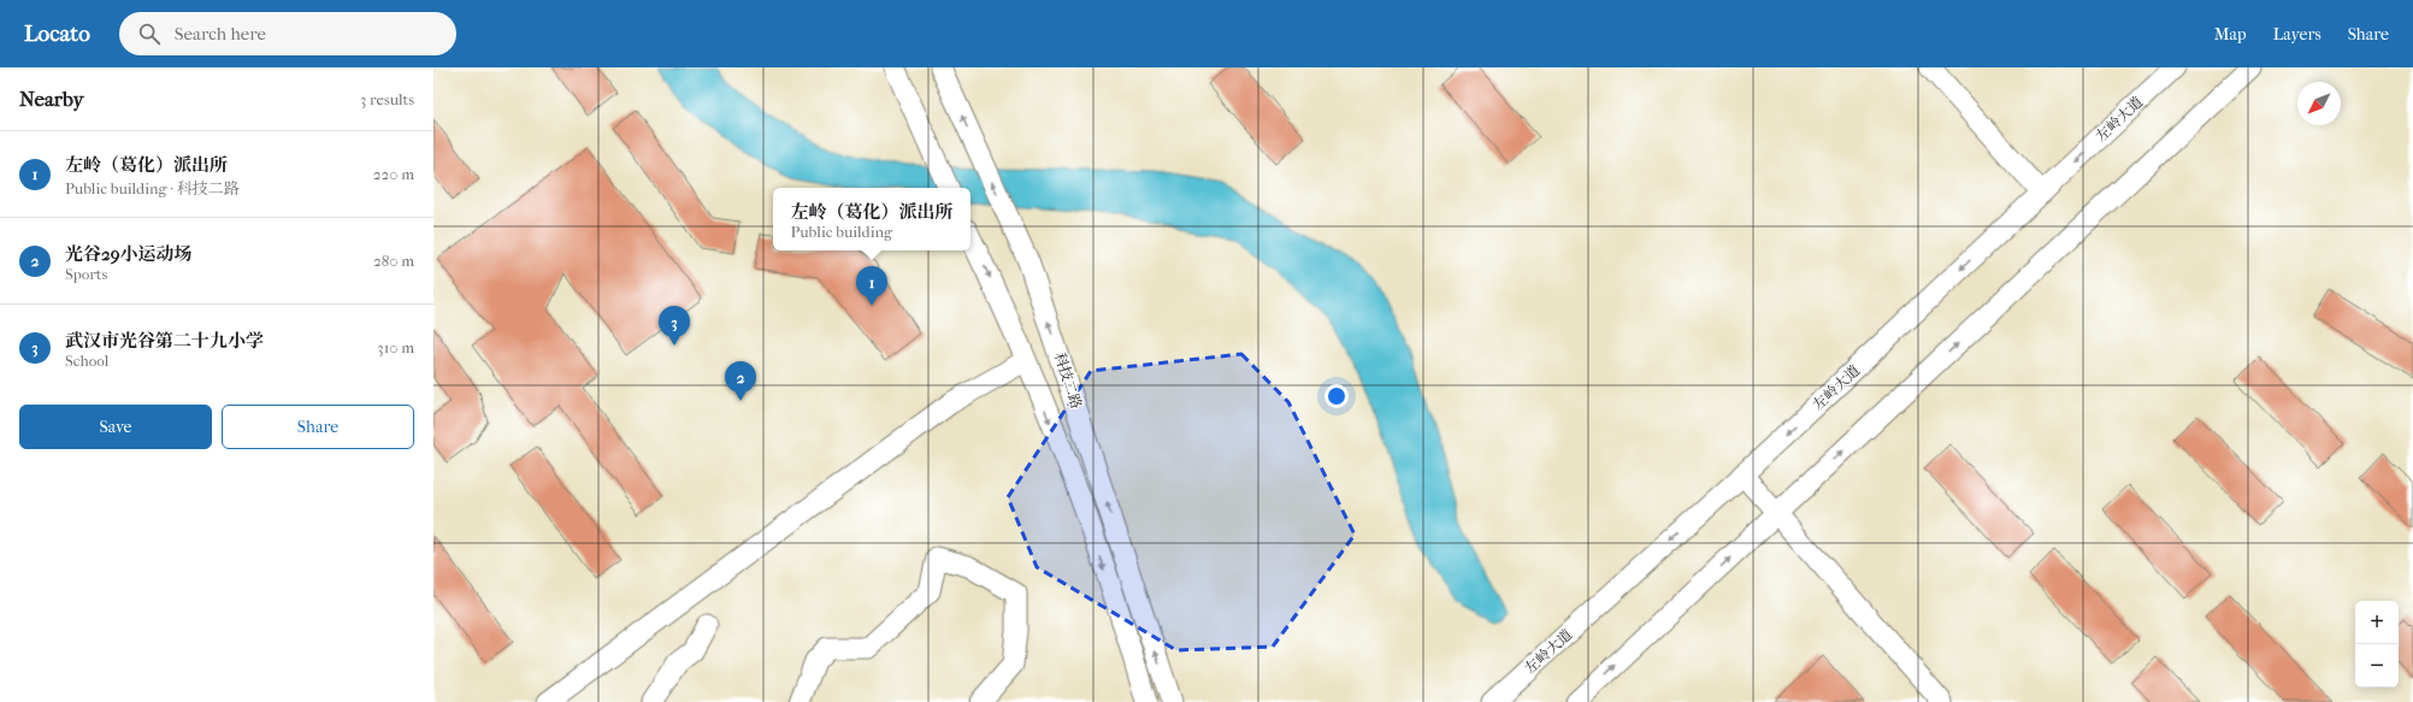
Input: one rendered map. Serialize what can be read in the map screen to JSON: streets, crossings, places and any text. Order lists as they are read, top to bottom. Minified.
{"streets":{"street":["左岭大道","科技二路"]},"north":"bottom left","page":{"header":"Locato","search":"Search here","nav":["Map","Layers","Share"],"heading":["Nearby","3 results"],"list":[{"mark":"1","name":"左岭（葛化）派出所","note":"Public building · 科技二路","value":"220 m"},{"mark":"2","name":"光谷29小运动场","note":"Sports","value":"280 m"},{"mark":"3","name":"武汉市光谷第二十九小学","note":"School","value":"310 m"}],"popup":["左岭（葛化）派出所","Public building"],"pins":["1","3","2"],"buttons":["Save","Share"],"map_buttons":["+","−"]}}
